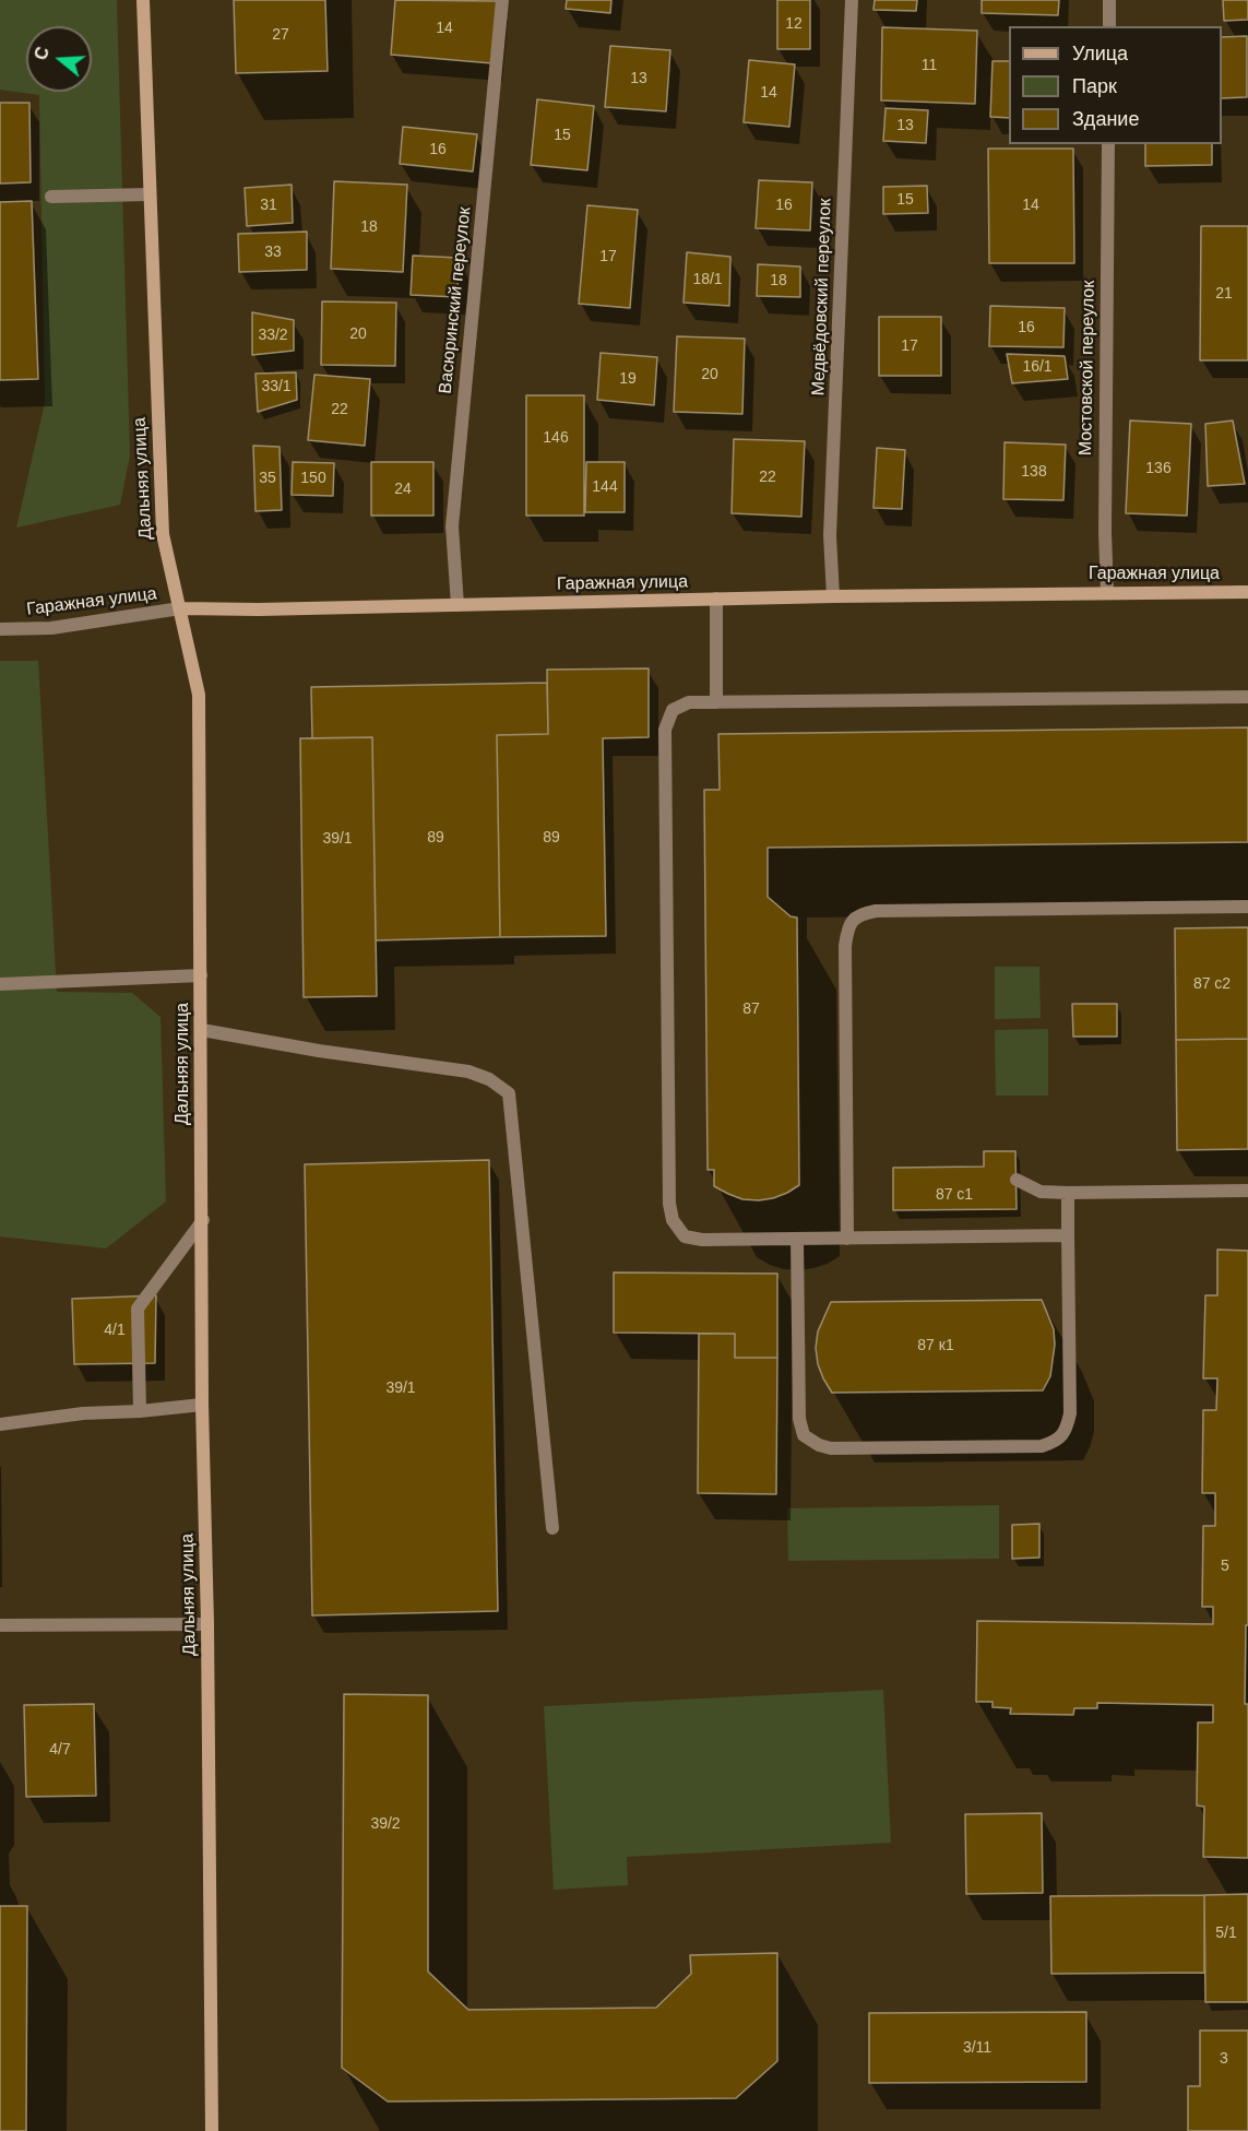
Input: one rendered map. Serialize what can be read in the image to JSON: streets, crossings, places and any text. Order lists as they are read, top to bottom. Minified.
{"streets":{"street":["Медвёдовский переулок","Васюринский переулок","Мостовской переулок","Дальняя улица","Гаражная улица"]},"crossings":[["Медвёдовский переулок","Гаражная улица"],["Васюринский переулок","Гаражная улица"],["Мостовской переулок","Гаражная улица"],["Дальняя улица","Гаражная улица"]],"house_numbers":["12","14","27","11","13","14","13","15","16","15","31","16","14","18","33","17","18/1","18","21","16","20","33/2","17","16/1","20","19","33/1","22","146","136","138","22","35","150","144","24","89","89","39/1","87 с2","87","87 с1","4/1","87 к1","39/1","5","4/7","39/2","5/1","3/11","3"],"legend":["Улица","Парк","Здание"],"north":"left"}
